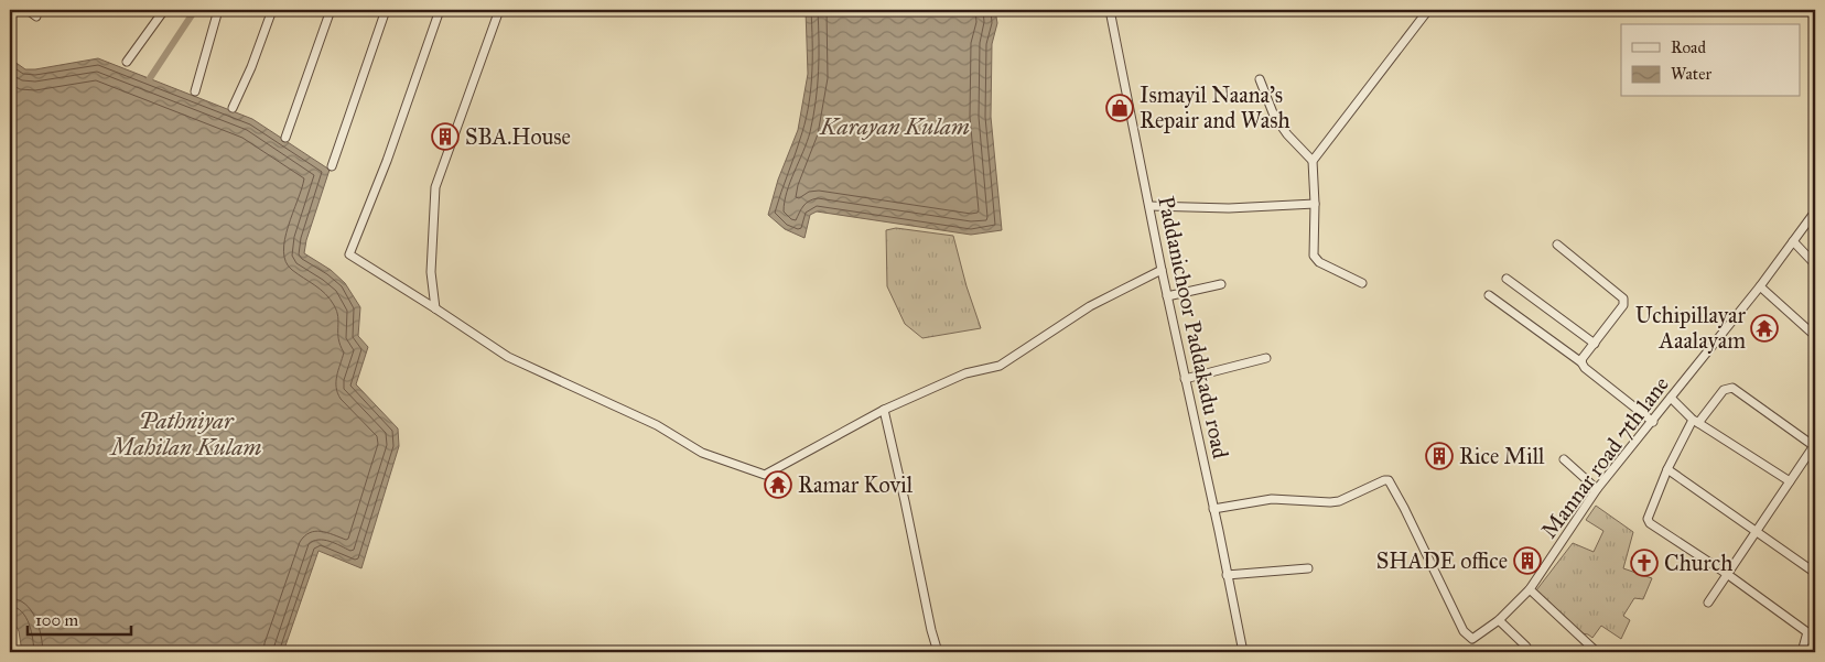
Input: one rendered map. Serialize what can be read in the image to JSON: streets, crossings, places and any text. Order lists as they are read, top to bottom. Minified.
{"streets":{"street":["Paddanichoor Paddakadu road","Mannar road 7th lane"]},"crossings":[["Paddanichoor Paddakadu road","Mannar road 7th lane"]],"water":["Karayan Kulam","Pathniyar Mahilan Kulam"],"places":{"shop":["Ismayil Naana's Repair and Wash"],"building":["SBA.House","Rice Mill","SHADE office"],"temple":["Uchipillayar Aaalayam","Ramar Kovil"],"church":["Church"]},"legend":["Road","Water"],"scale_bar":"100 m"}
